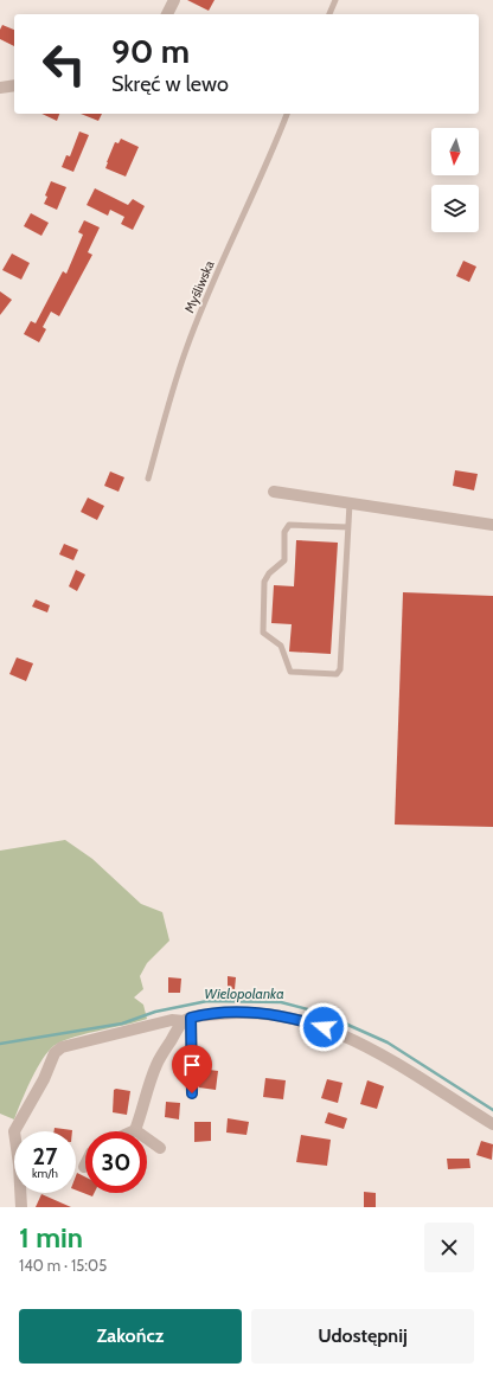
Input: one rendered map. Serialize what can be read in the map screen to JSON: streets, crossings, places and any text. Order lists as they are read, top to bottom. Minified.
{"streets":{"lane":["Myśliwska"]},"water":["Wielopolanka"],"north":"bottom","page":{"turn":["90 m","Skręć w lewo"],"speed":"27 km/h","limit":"30","heading":["1 min","140 m · 15:05"],"buttons":["Zakończ","Udostępnij"]}}
